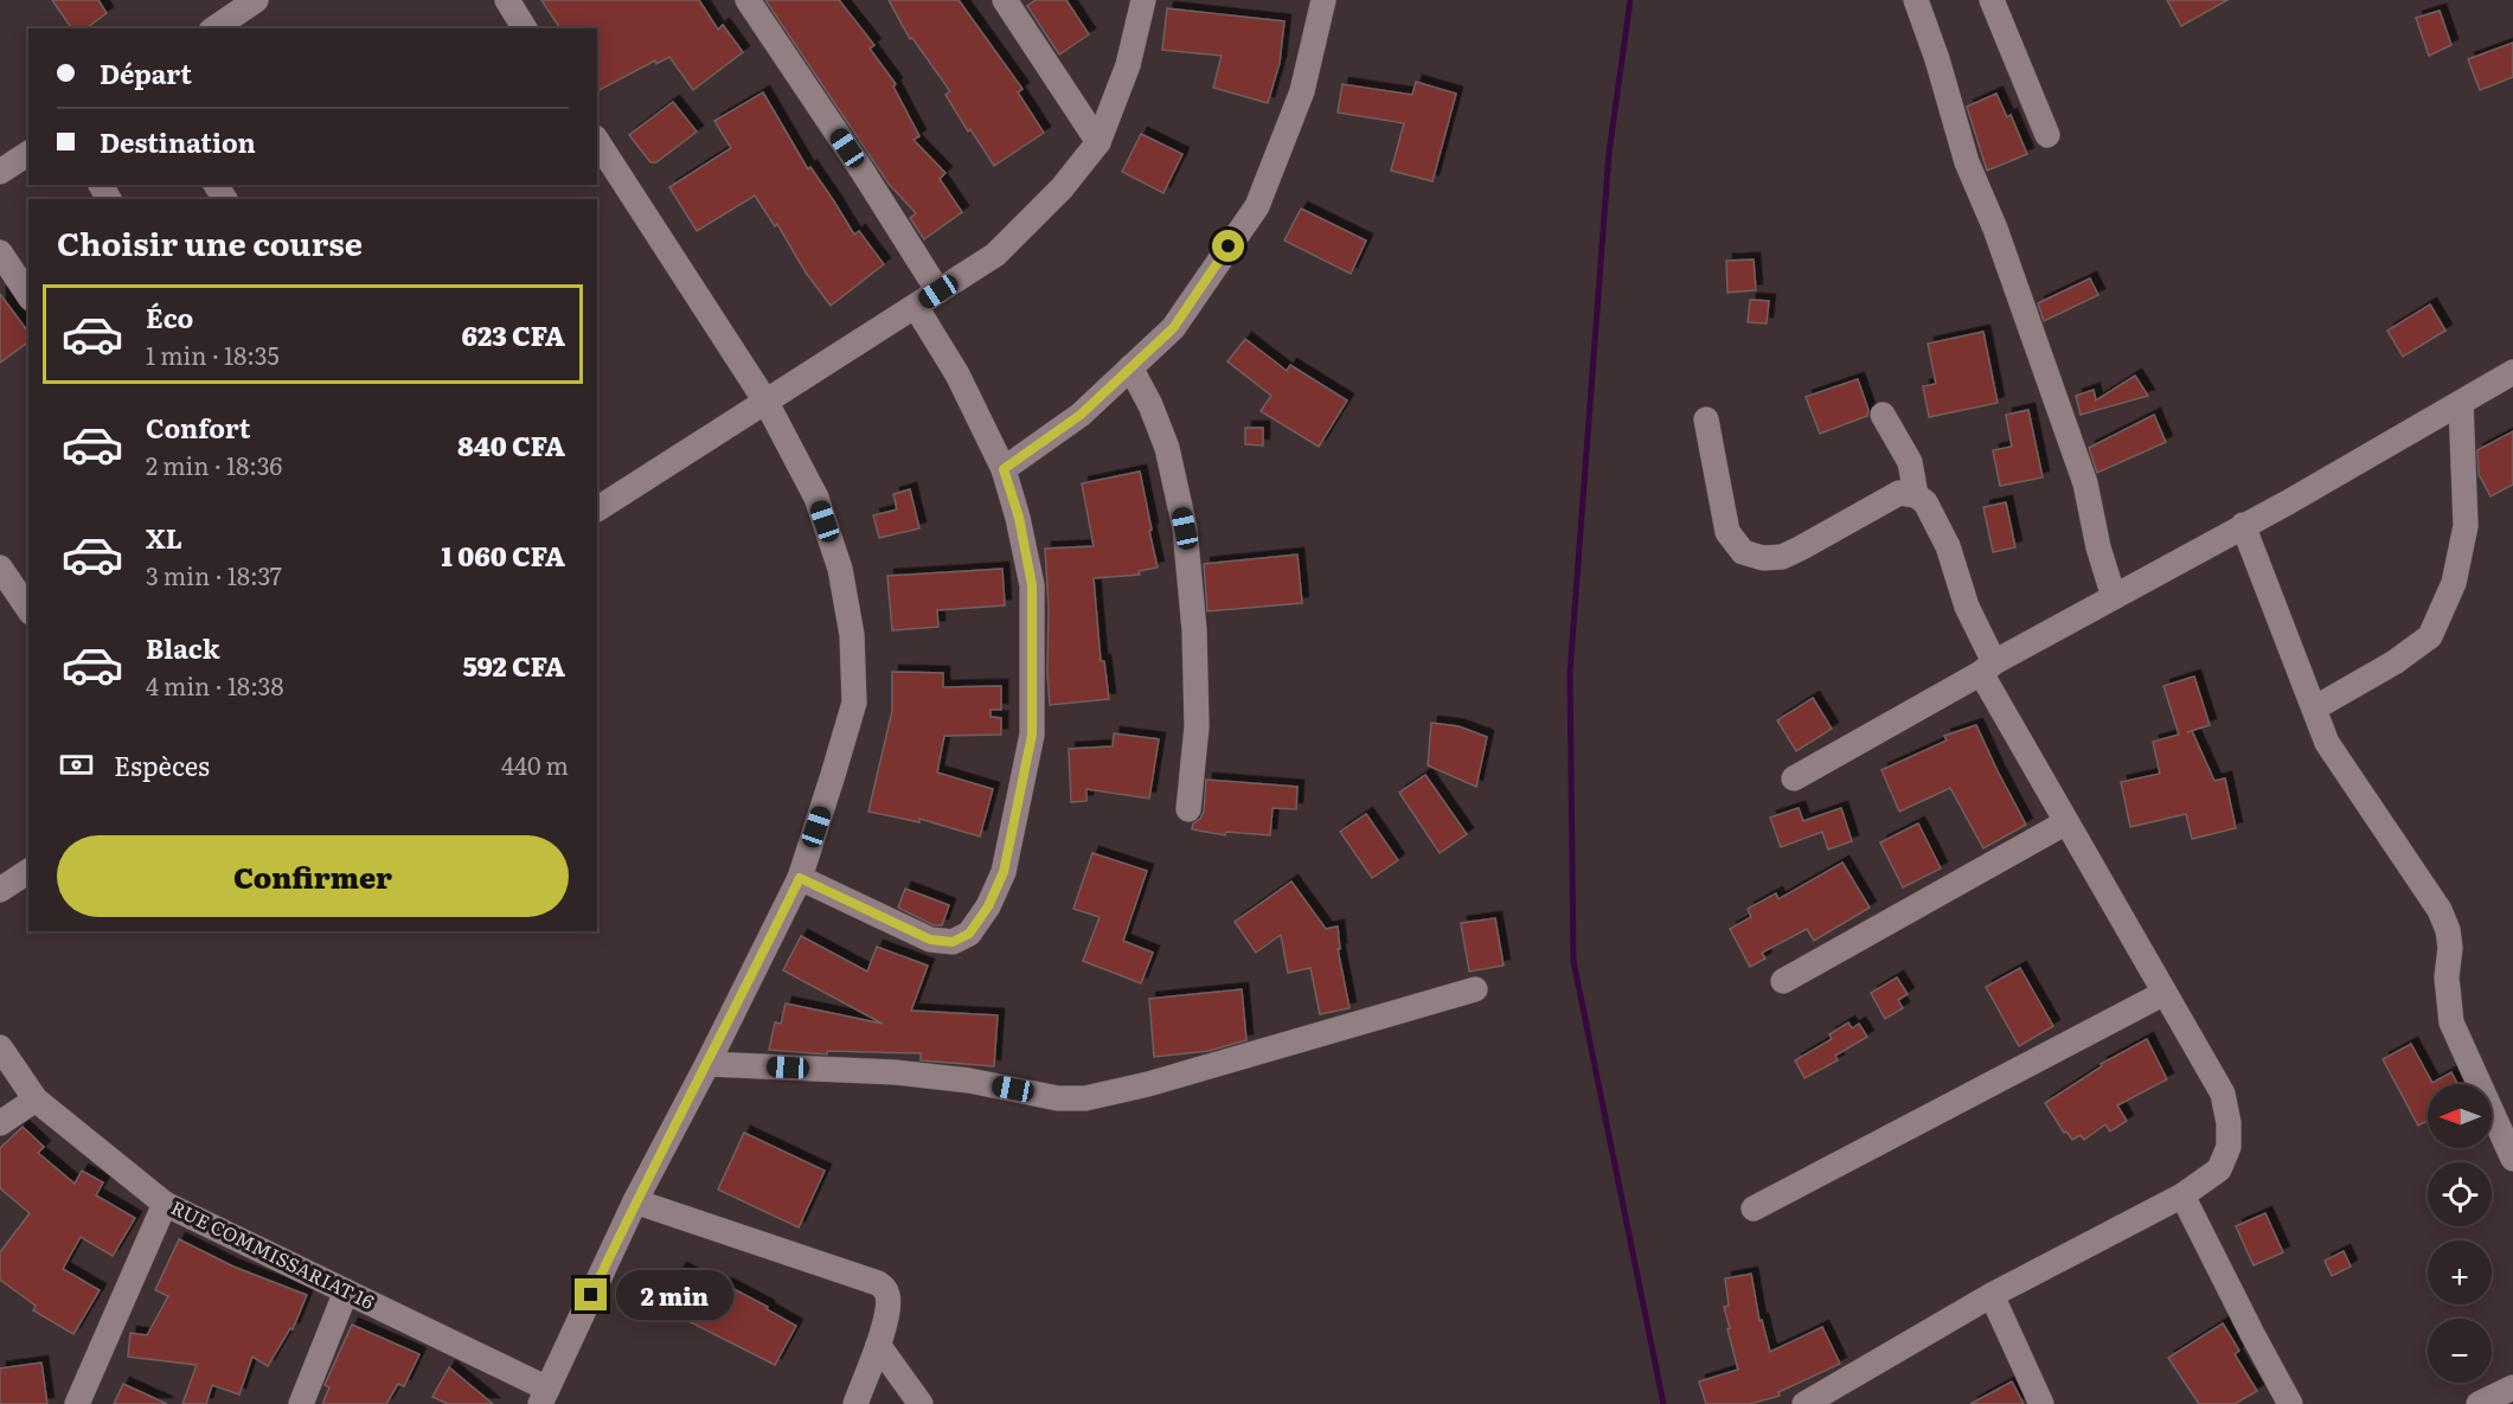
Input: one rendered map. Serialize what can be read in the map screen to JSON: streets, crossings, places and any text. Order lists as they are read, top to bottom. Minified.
{"streets":{"street":["RUE COMMISSARIAT 16"]},"north":"left","page":{"banner":["Départ","Destination"],"heading":"Choisir une course","list":[{"name":"Éco","note":"1 min · 18:35","value":"623 CFA"},{"name":"Confort","note":"2 min · 18:36","value":"840 CFA"},{"name":"XL","note":"3 min · 18:37","value":"1 060 CFA"},{"name":"Black","note":"4 min · 18:38","value":"592 CFA"}],"pay":["Espèces","440 m"],"buttons":"Confirmer","map_buttons":["+","−"],"bubble":"2 min"}}
